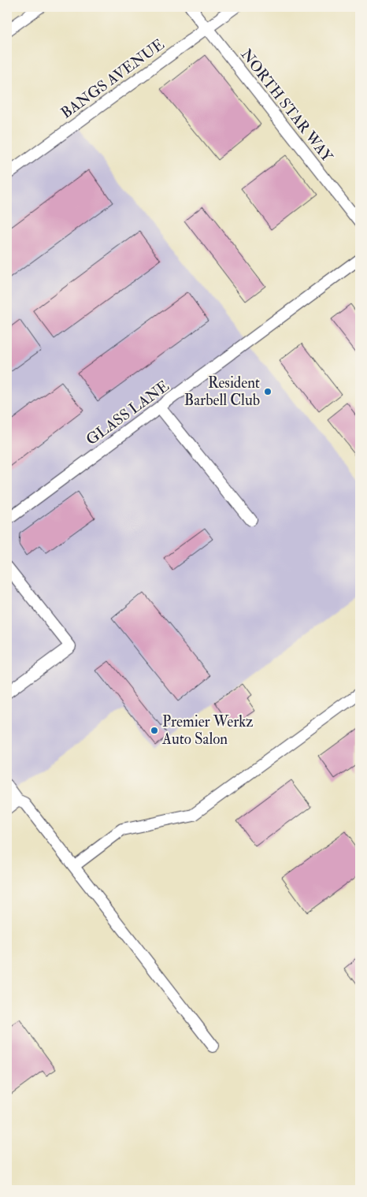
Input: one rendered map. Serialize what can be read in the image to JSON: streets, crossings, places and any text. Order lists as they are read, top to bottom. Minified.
{"streets":{"street":["BANGS AVENUE","NORTH STAR WAY","GLASS LANE"]},"crossings":[["BANGS AVENUE","NORTH STAR WAY"]],"places":["Resident Barbell Club","Premier Werkz Auto Salon"]}
